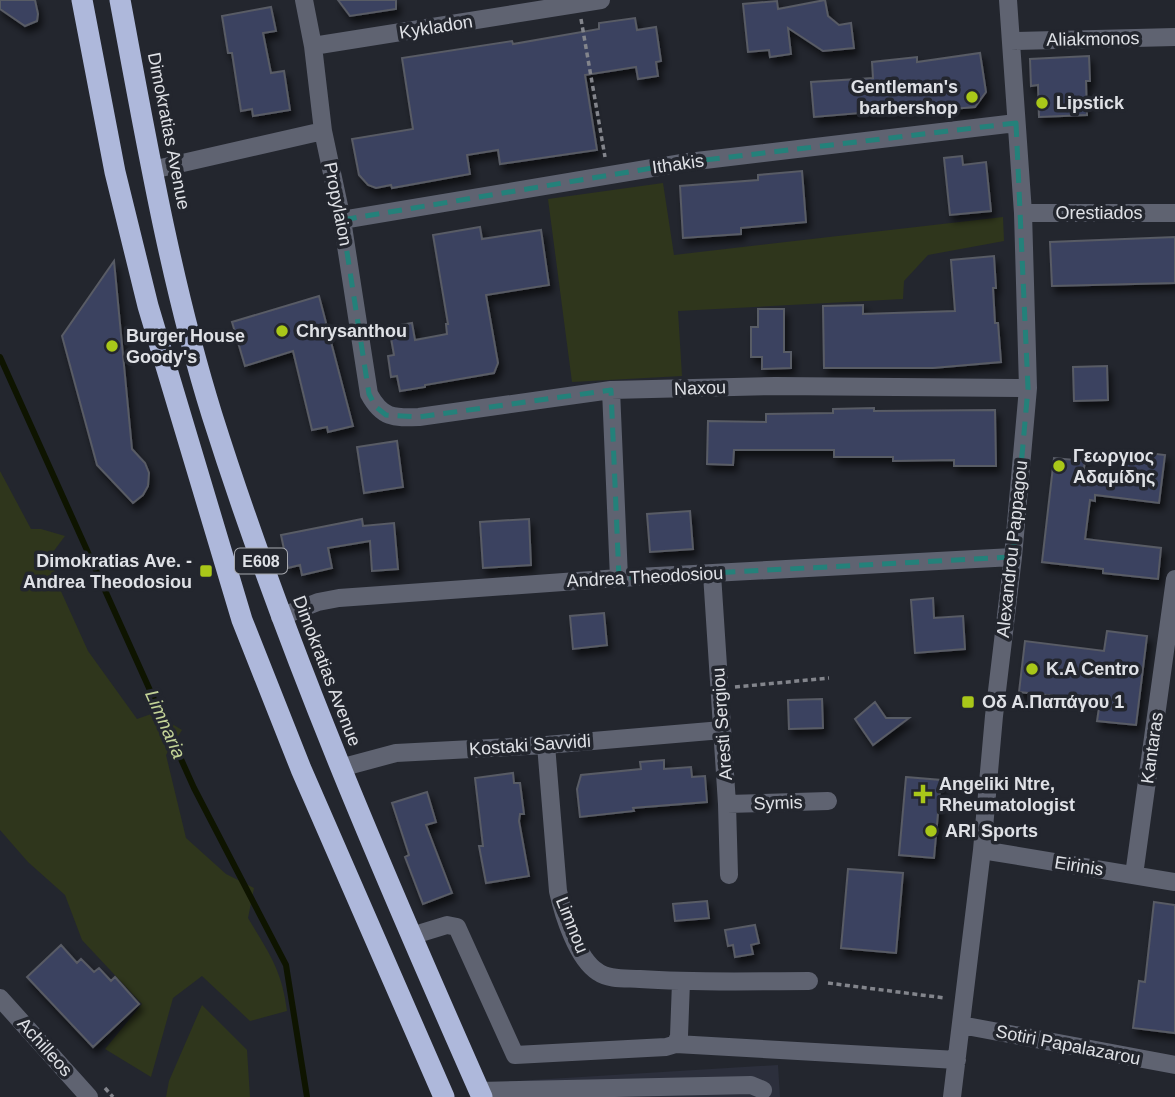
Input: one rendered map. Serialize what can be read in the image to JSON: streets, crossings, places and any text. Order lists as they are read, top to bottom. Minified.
{"streets":{"highway":["Dimokratias Avenue","E608"],"street":["Kykladon","Aliakmonos","Ithakis","Propylaion","Orestiados","Naxou","Alexandrou Pappagou","Andrea Theodosiou","Aresti Sergiou","Kostaki Savvidi","Kantaras","Symis","Eirinis","Limnou","Sotiri Papalazarou","Achilleos"]},"crossings":[["Kykladon","Propylaion"],["Aliakmonos","Alexandrou Pappagou"],["Dimokratias Avenue","Andrea Theodosiou"],["Dimokratias Avenue","Kostaki Savvidi"],["Ithakis","Propylaion"],["Ithakis","Alexandrou Pappagou"],["Propylaion","Naxou"],["Orestiados","Alexandrou Pappagou"],["Naxou","Alexandrou Pappagou"],["Alexandrou Pappagou","Andrea Theodosiou"],["Alexandrou Pappagou","Eirinis"],["Alexandrou Pappagou","Sotiri Papalazarou"],["Andrea Theodosiou","Aresti Sergiou"],["Aresti Sergiou","Kostaki Savvidi"],["Aresti Sergiou","Symis"],["Kostaki Savvidi","Limnou"],["Kantaras","Eirinis"]],"water":["Limnaria"],"places":{"other":["Gentleman's barbershop","Lipstick","Chrysanthou","Burger House Goody's","Γεωργιος Αδαμίδης","K.A Centro","ARI Sports"],"transit":["Dimokratias Ave. - Andrea Theodosiou","Οδ Α.Παπάγου 1"],"health":["Angeliki Ntre, Rheumatologist"]}}
